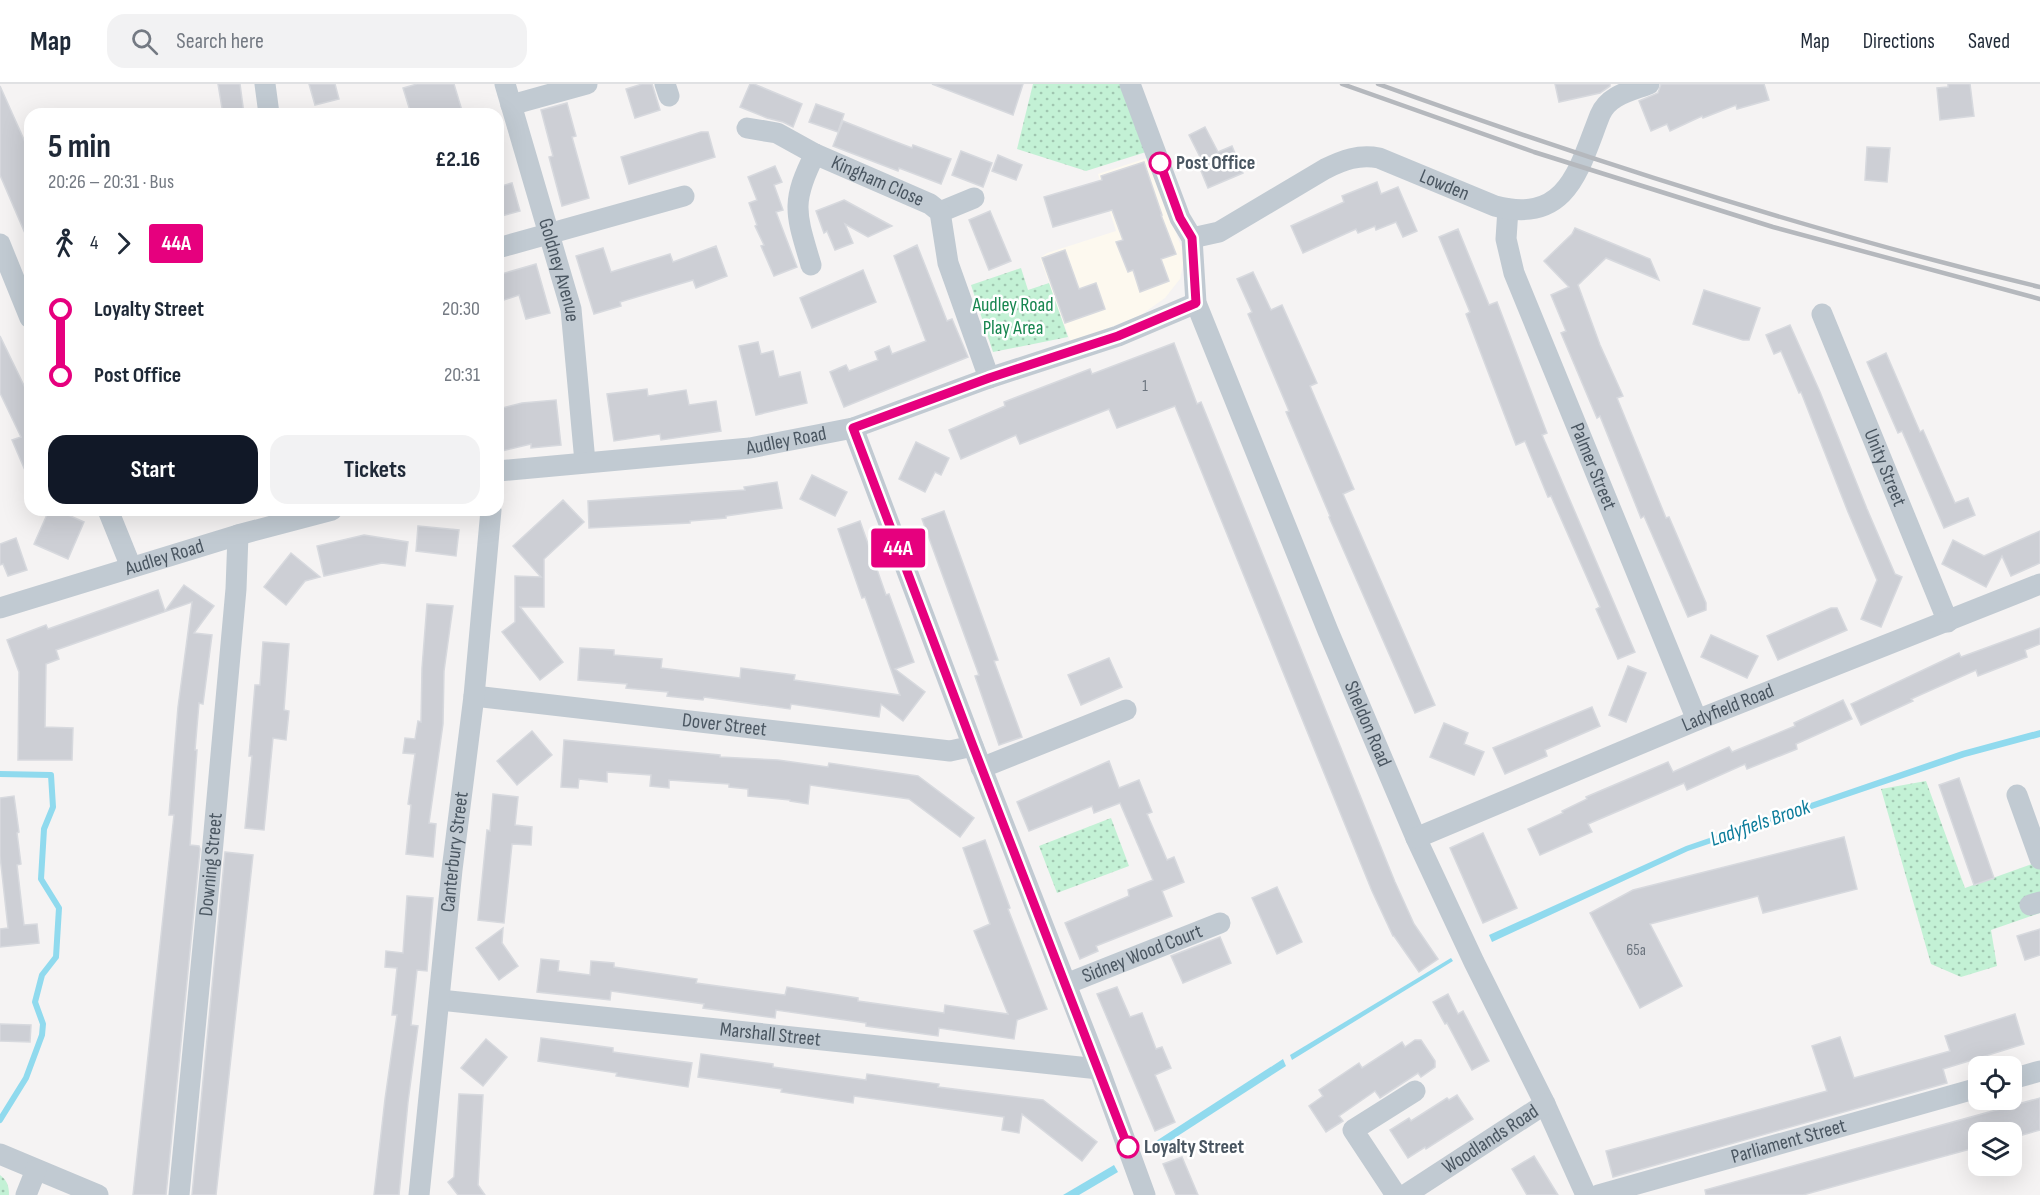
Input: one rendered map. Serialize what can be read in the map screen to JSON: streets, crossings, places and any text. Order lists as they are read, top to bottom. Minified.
{"streets":{"street":["Kingham Close","Lowden","Goldney Avenue","Audley Road","Palmer Street","Unity Street","Ladyfield Road","Dover Street","Sheldon Road","Canterbury Street","Downing Street","Sidney Wood Court","Marshall Street","Woodlands Road","Parliament Street"]},"crossings":[["Kingham Close","Audley Road"],["Lowden","Palmer Street"],["Lowden","Sheldon Road"],["Goldney Avenue","Audley Road"],["Audley Road","Sheldon Road"],["Audley Road","Downing Street"],["Palmer Street","Ladyfield Road"],["Unity Street","Ladyfield Road"],["Ladyfield Road","Sheldon Road"],["Dover Street","Canterbury Street"],["Sheldon Road","Woodlands Road"],["Canterbury Street","Marshall Street"]],"water":["Ladyfiels Brook"],"parks":["Audley Road Play Area"],"places":["Post Office","Loyalty Street"],"lines":["bus line 44A"],"house_numbers":["1","65a"],"page":{"header":"Map","search":"Search here","nav":["Map","Directions","Saved"],"on_map":"44A","heading":["5 min","20:26 – 20:31 · Bus","£2.16"],"legs":["4","44A"],"list":[{"name":"Loyalty Street","value":"20:30"},{"name":"Post Office","value":"20:31"}],"buttons":["Start","Tickets"]}}
